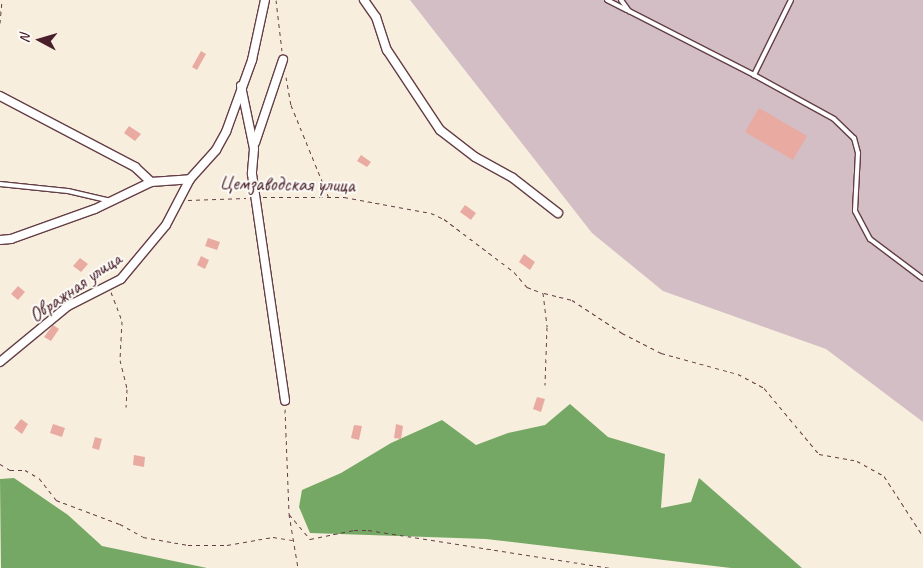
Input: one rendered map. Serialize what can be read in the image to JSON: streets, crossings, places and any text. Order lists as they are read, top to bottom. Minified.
{"streets":{"street":["Цемзаводская улица","Овражная улица"]},"crossings":[["Цемзаводская улица","Овражная улица"]],"north":"left"}
